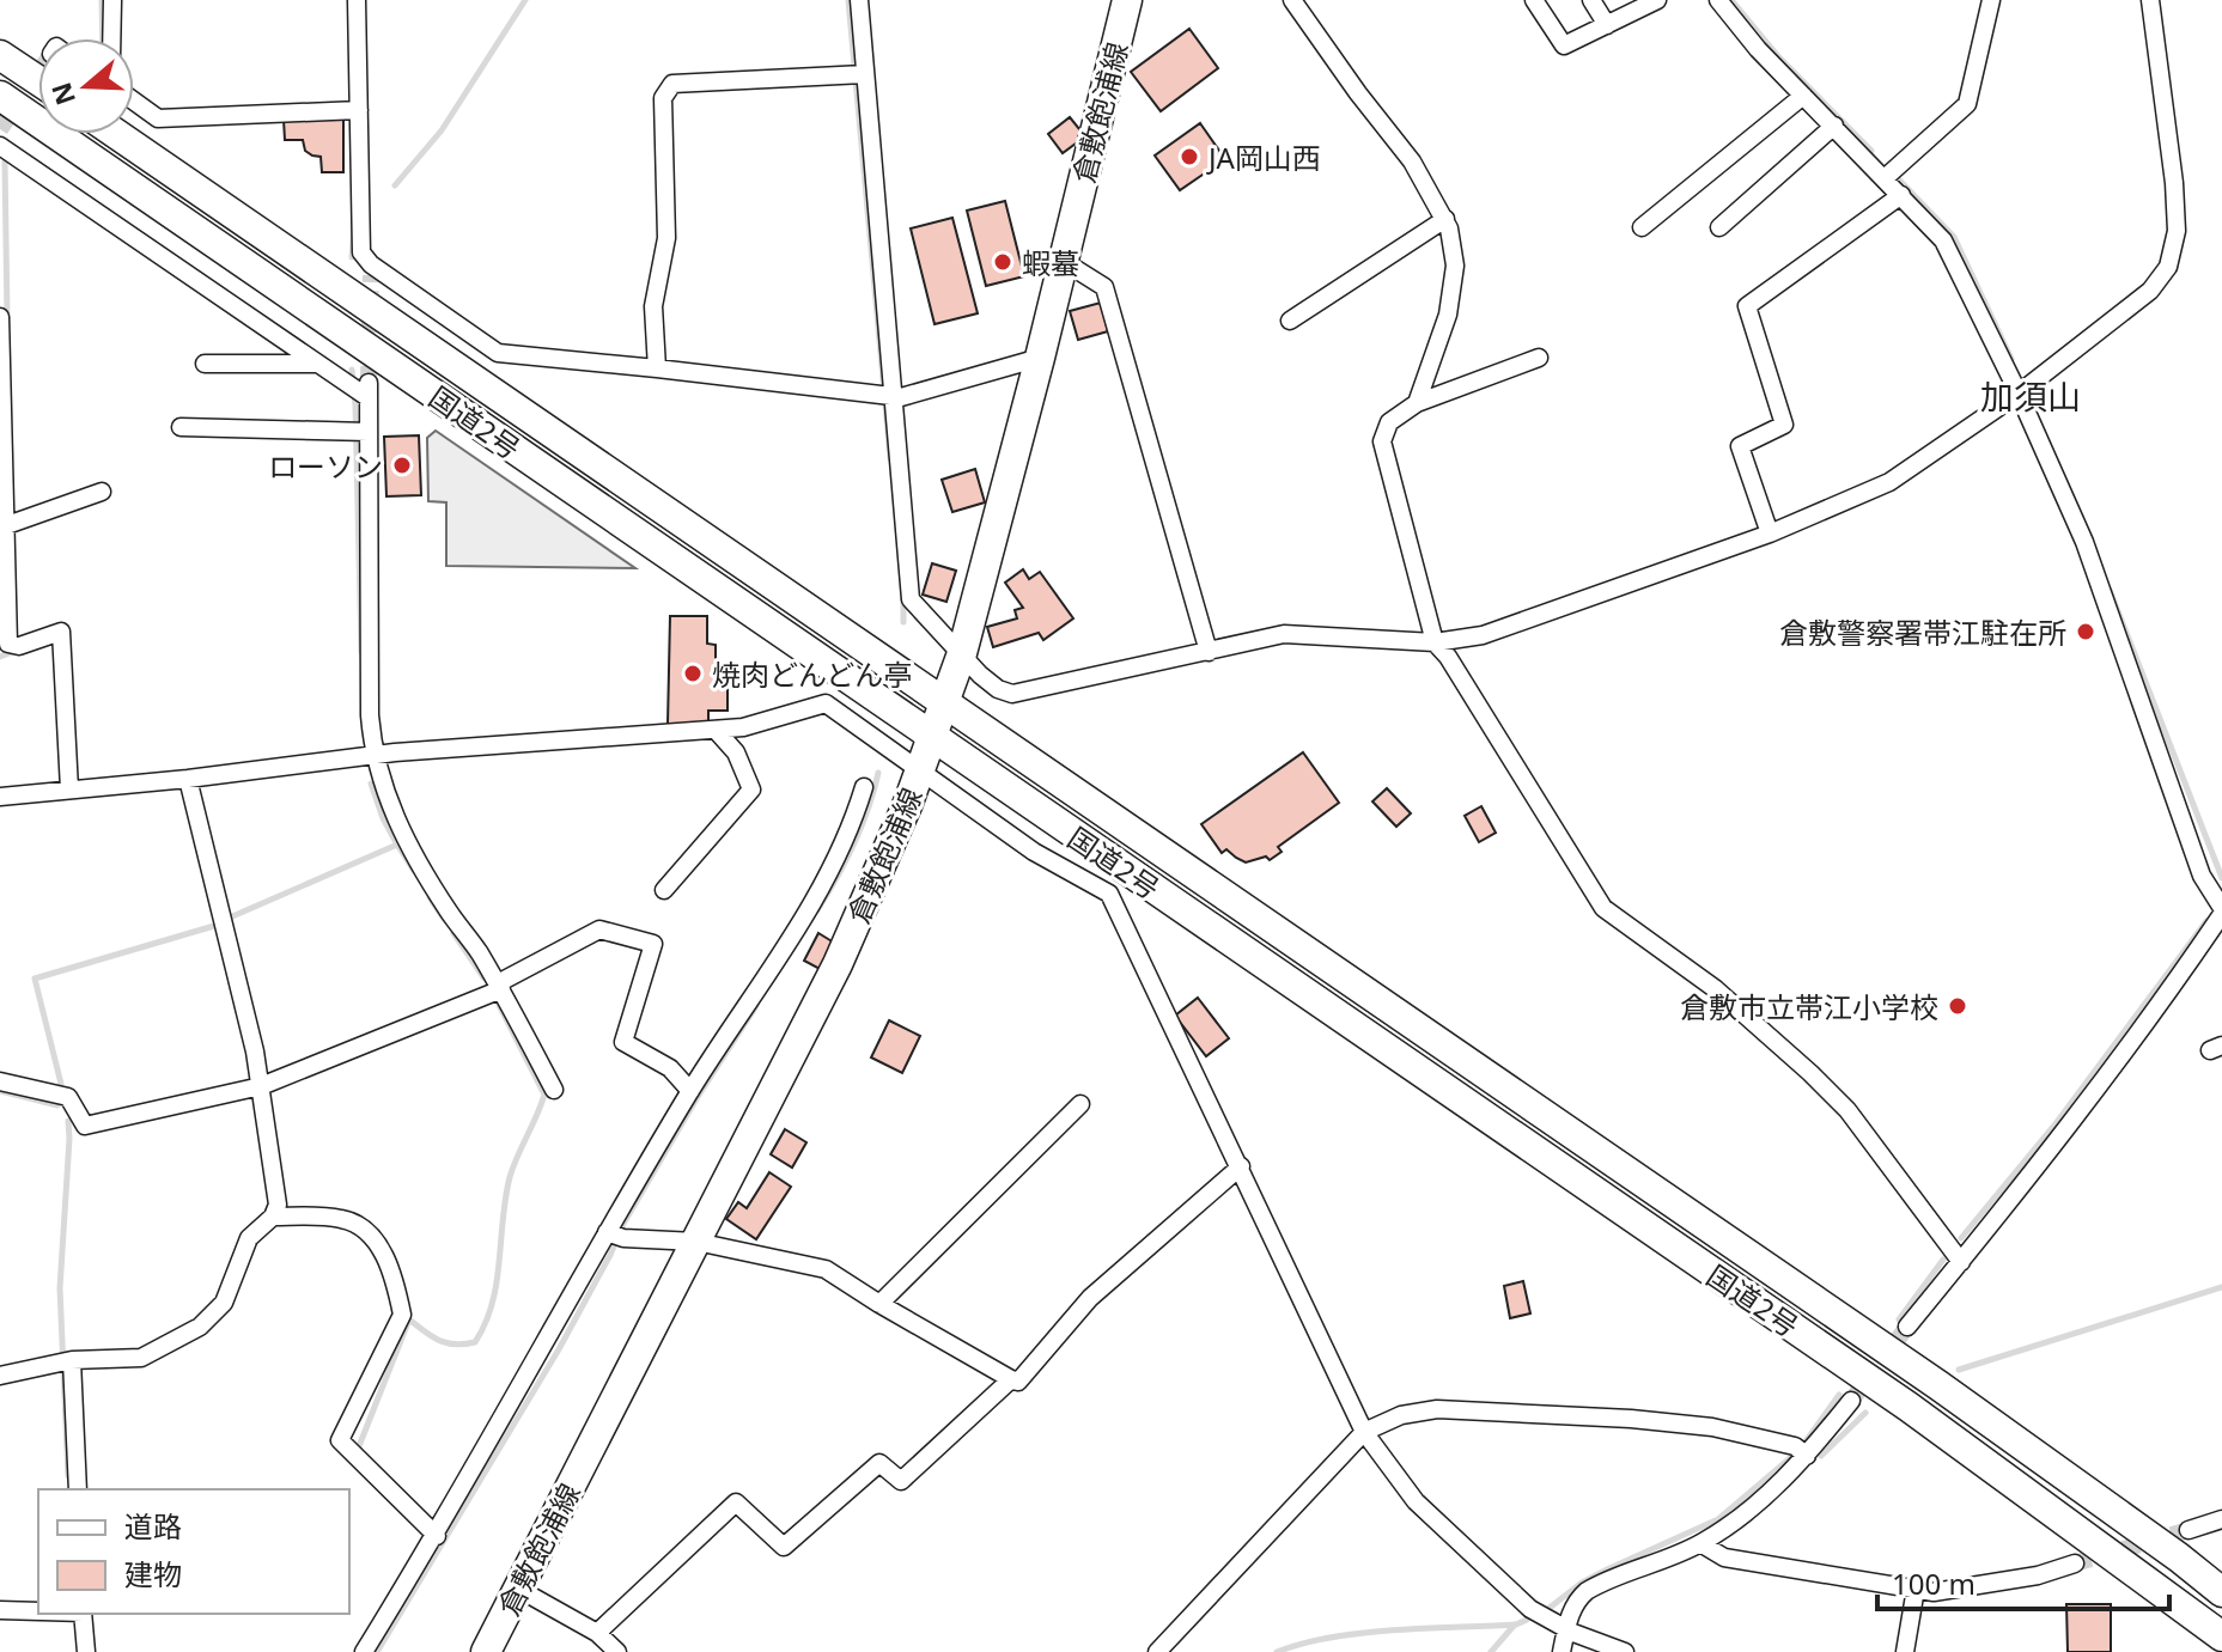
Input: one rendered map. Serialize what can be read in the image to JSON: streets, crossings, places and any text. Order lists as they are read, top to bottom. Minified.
{"streets":{"main road":["倉敷飽浦線","国道2号"]},"crossings":[["倉敷飽浦線","国道2号"]],"districts":["加須山"],"places":["JA岡山西","蝦蟇","ローソン","倉敷警察署帯江駐在所","焼肉どんどん亭","倉敷市立帯江小学校"],"legend":["道路","建物"],"scale_bar":"100 m","north":"left"}
